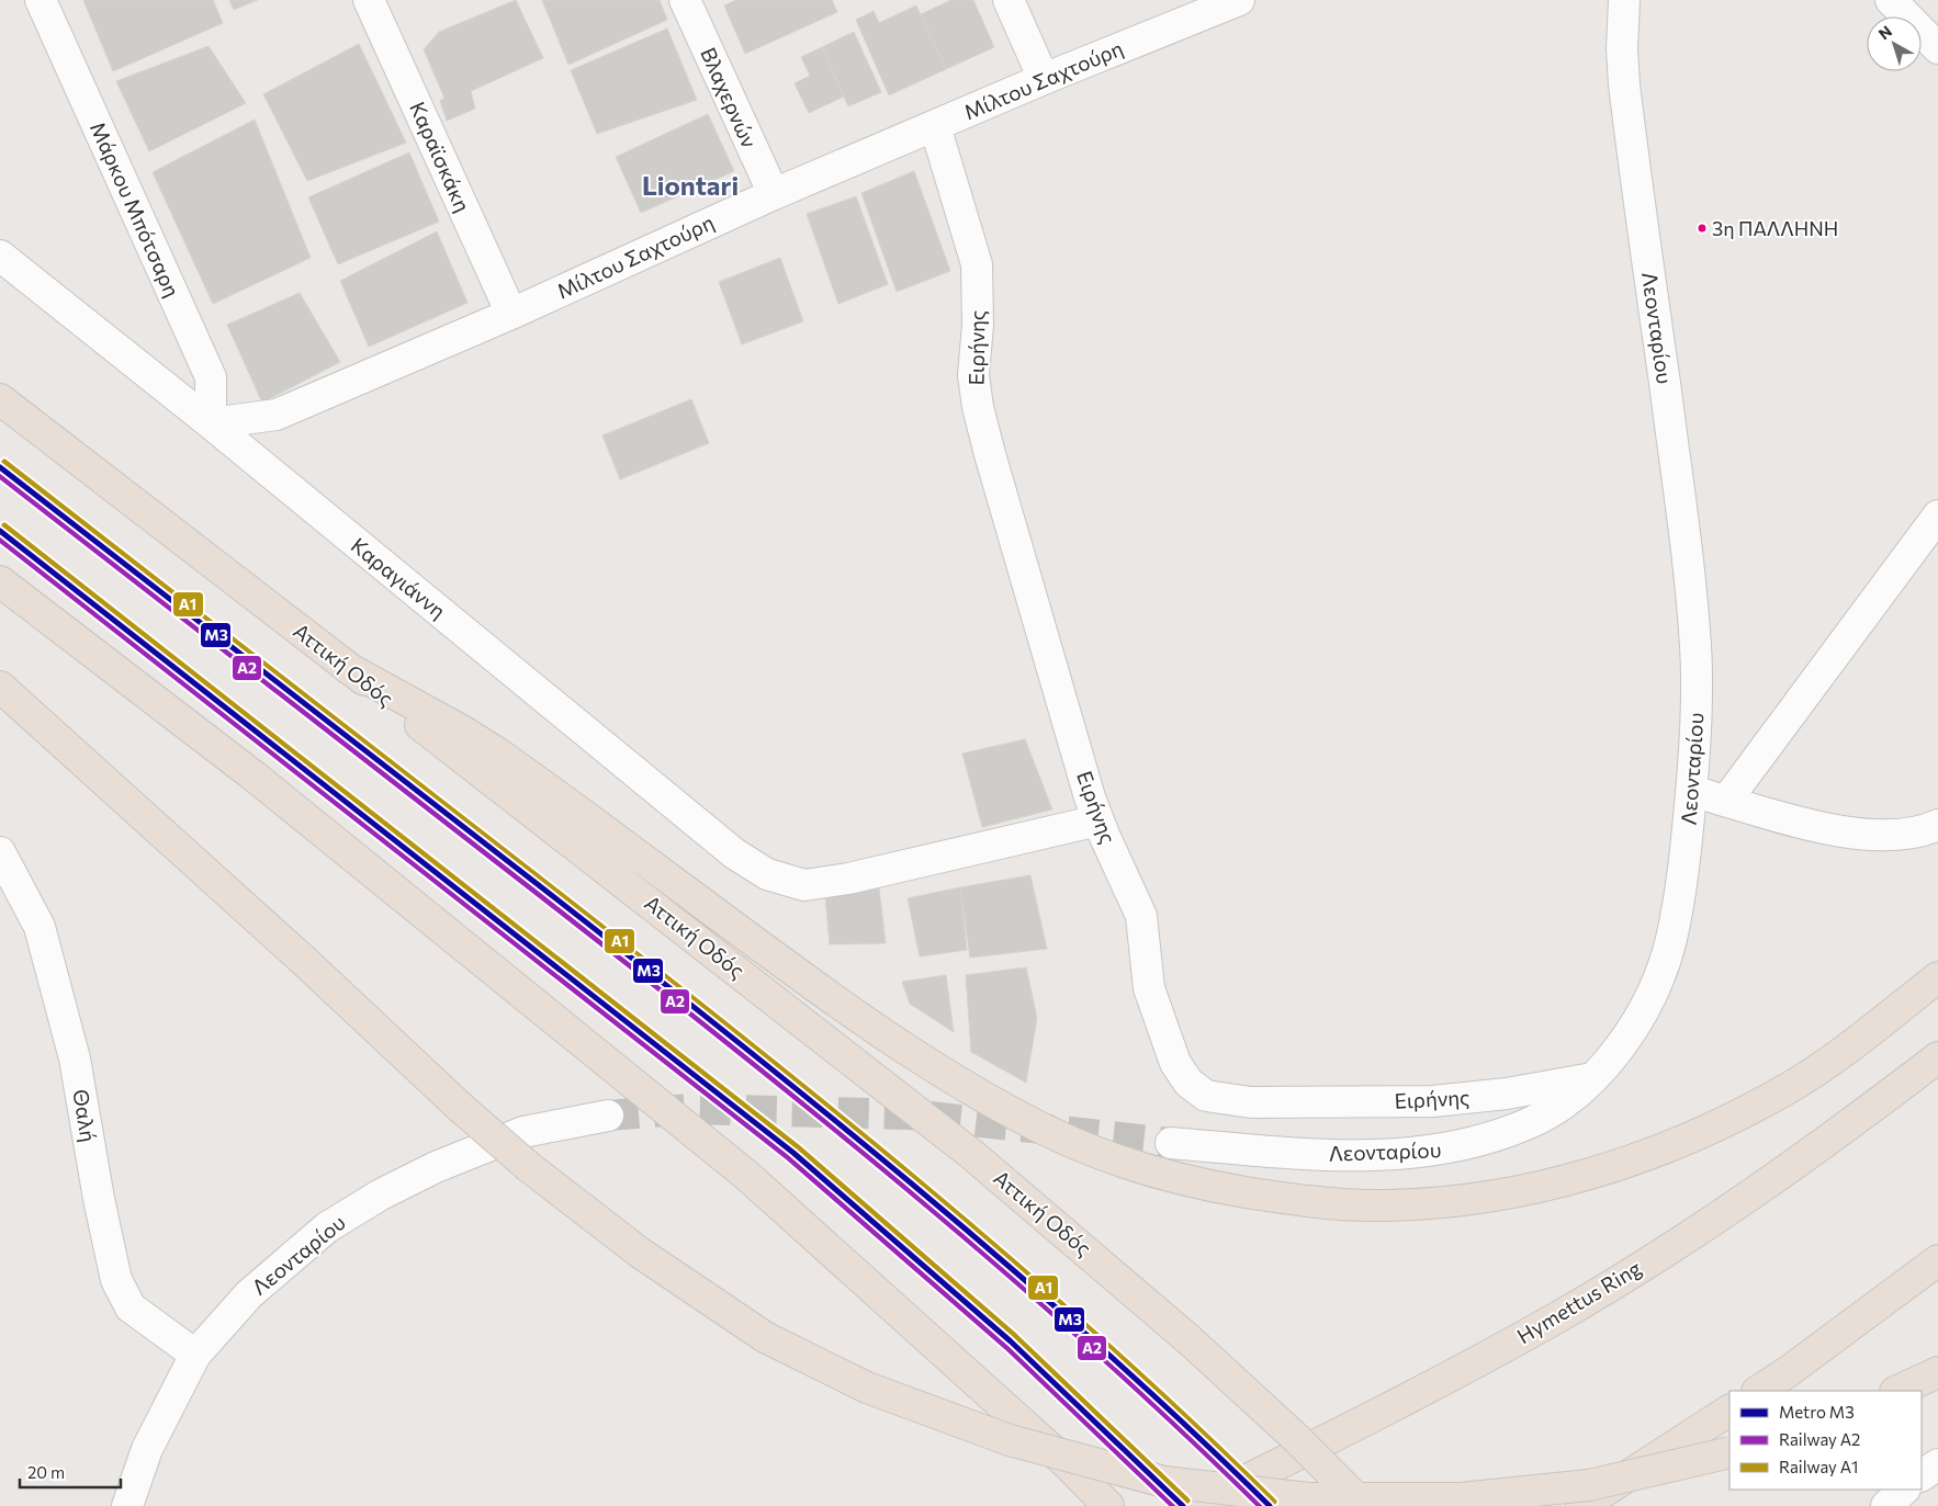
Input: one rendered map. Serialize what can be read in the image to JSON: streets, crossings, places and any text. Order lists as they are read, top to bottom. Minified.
{"streets":{"highway":["Αττική Οδός","Hymettus Ring"],"street":["Μίλτου Σαχτούρη","Βλαχερνών","Καραϊσκάκη","Μάρκου Μπότσαρη","Λεονταρίου","Ειρήνης","Καραγιάννη","Θαλή"]},"crossings":[["Μίλτου Σαχτούρη","Βλαχερνών"],["Μίλτου Σαχτούρη","Καραϊσκάκη"],["Μίλτου Σαχτούρη","Μάρκου Μπότσαρη"],["Μίλτου Σαχτούρη","Ειρήνης"],["Μίλτου Σαχτούρη","Καραγιάννη"],["Μάρκου Μπότσαρη","Καραγιάννη"],["Λεονταρίου","Ειρήνης"],["Λεονταρίου","Θαλή"],["Ειρήνης","Καραγιάννη"]],"districts":["Liontari"],"places":["3η ΠΑΛΛΗΝΗ"],"lines":["rail line A1","metro line Μ3","rail line A2"],"legend":["Metro Μ3","Railway A2","Railway A1"],"scale_bar":"20 m","north":"top left"}
